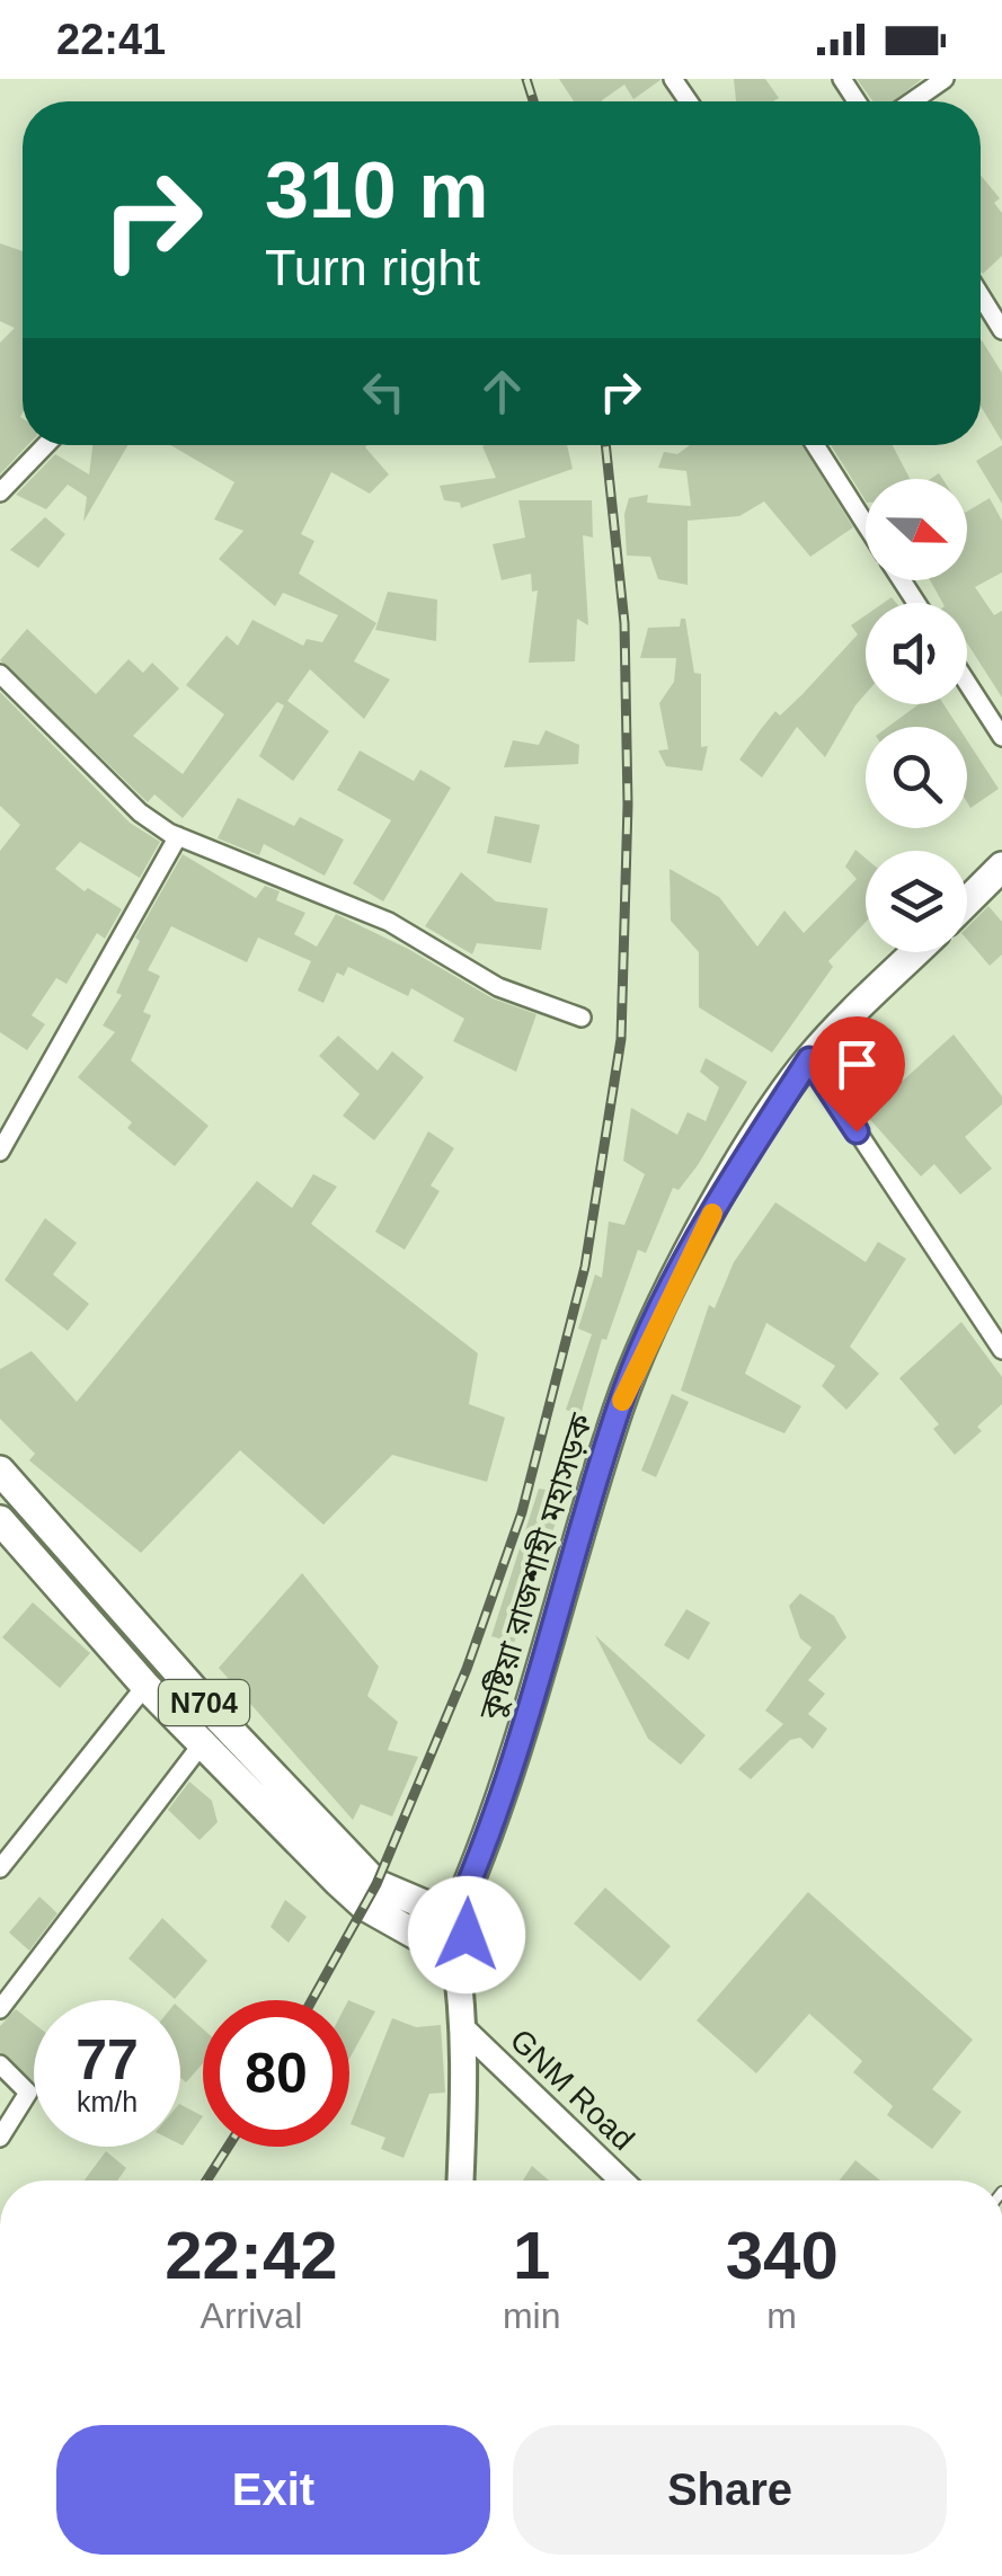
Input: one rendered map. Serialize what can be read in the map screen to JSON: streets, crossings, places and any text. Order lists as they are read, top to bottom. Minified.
{"streets":{"highway":["কুষ্টিয়া রাজশাহী মহাসড়ক","N704"],"street":["GNM Road"]},"crossings":[["কুষ্টিয়া রাজশাহী মহাসড়ক","N704"]],"north":"right","page":{"status":"22:41","turn":["310 m","Turn right"],"speed":"77 km/h","limit":"80","eta":["22:42","Arrival","1","min","340","m"],"buttons":["Exit","Share"]}}
